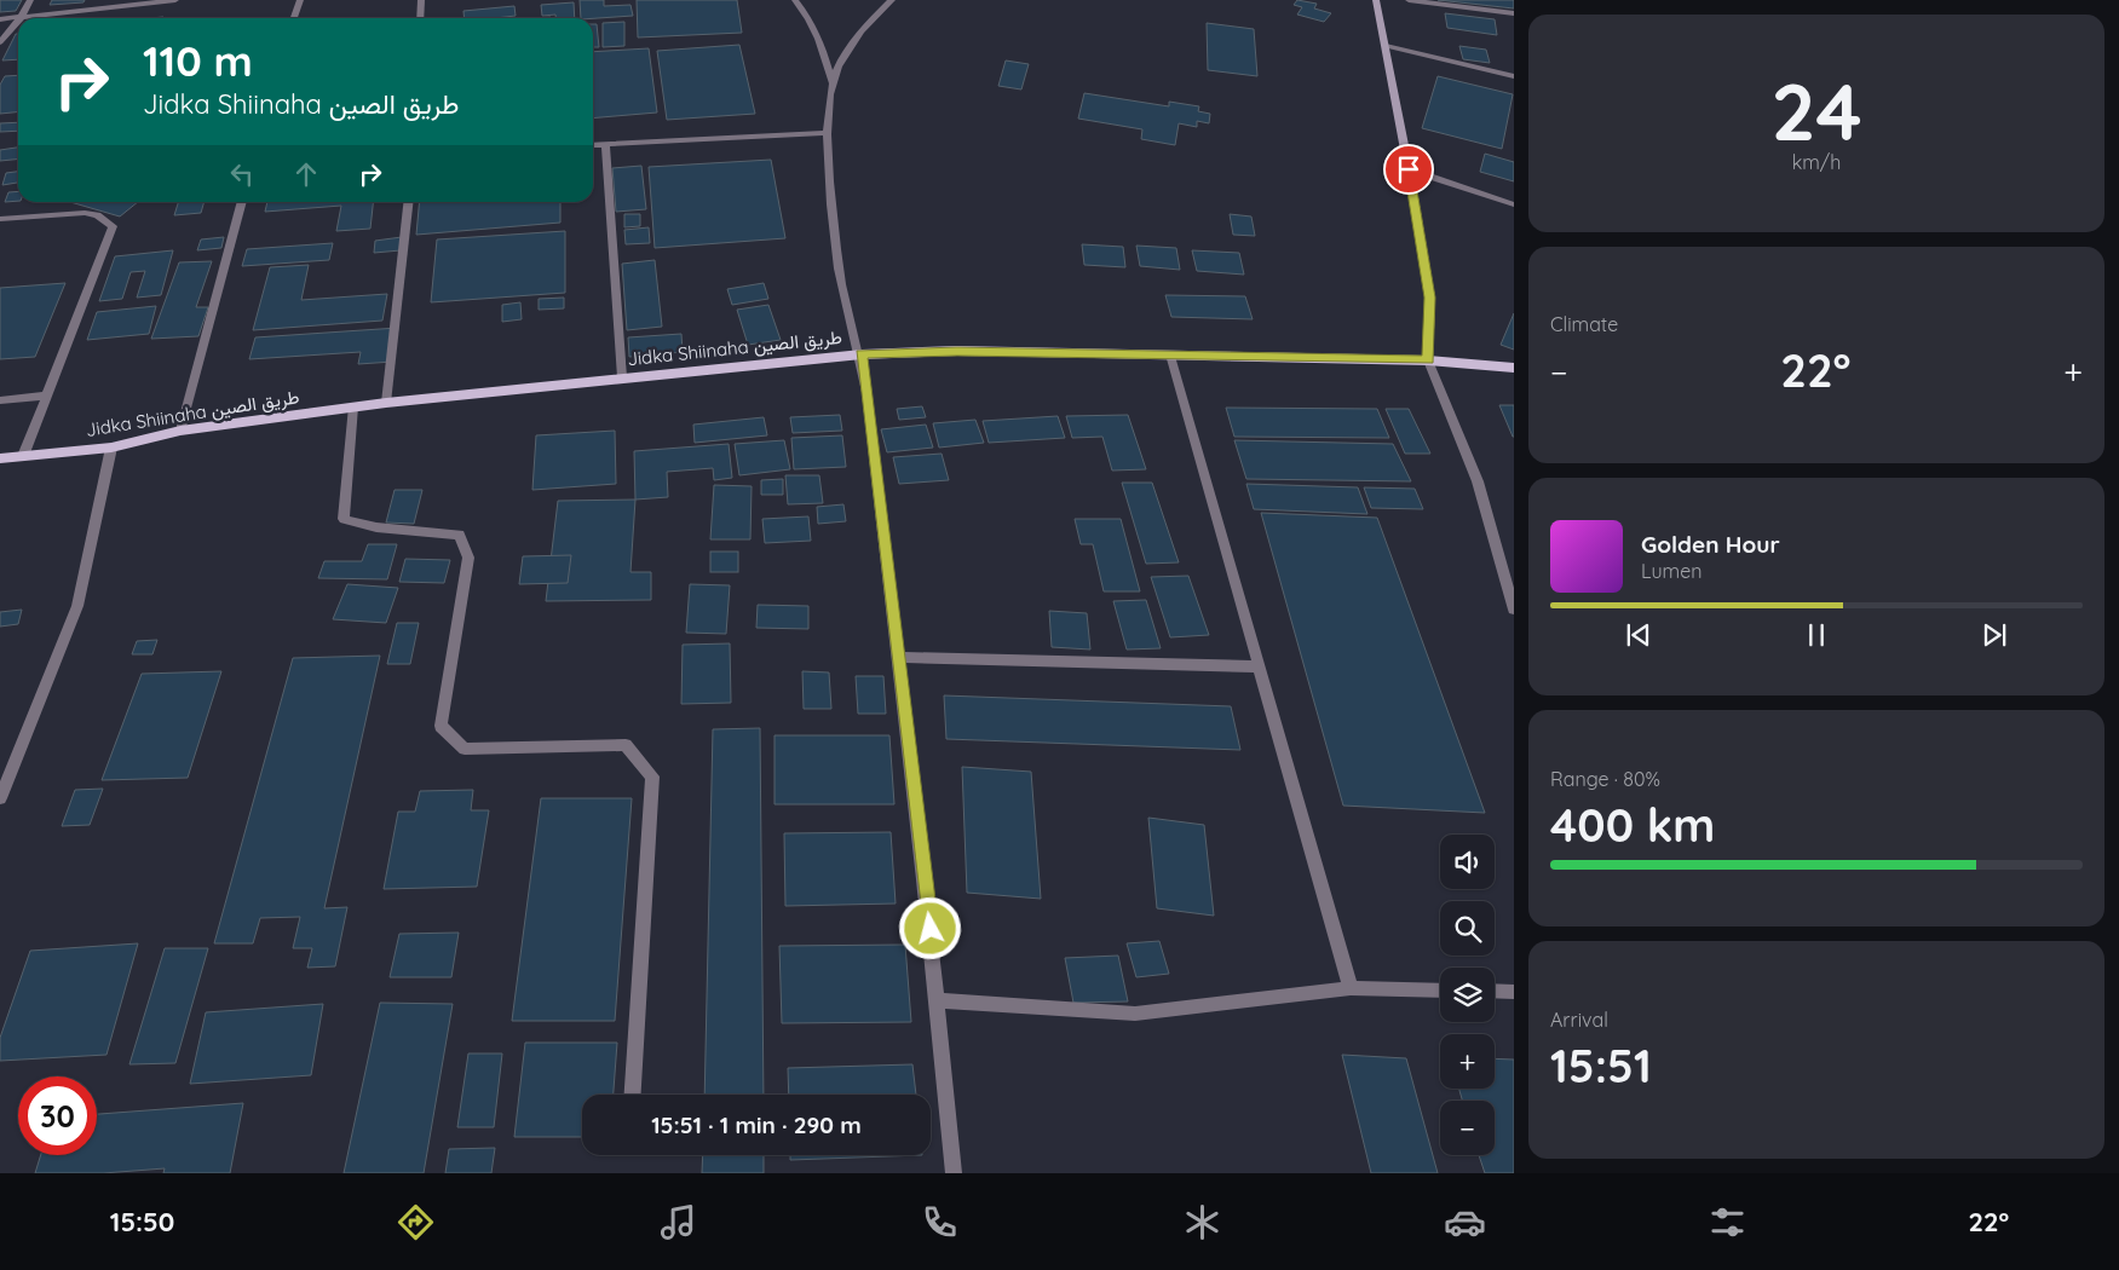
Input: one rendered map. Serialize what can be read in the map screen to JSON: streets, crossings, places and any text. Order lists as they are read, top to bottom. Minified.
{"streets":{"main road":["Jidka Shiinaha طريق الصين"]},"page":{"tile":[["24","km/h"],"Climate",["Range · 80%","400 km"],["Arrival","15:51"]],"turn":["110 m","Jidka Shiinaha طريق الصين"],"heat":["−","22°","+"],"song":["Golden Hour","Lumen"],"map_buttons":["+","−"],"limit":"30","trip":"15:51 · 1 min · 290 m","tabs":["15:50","22°"]}}
